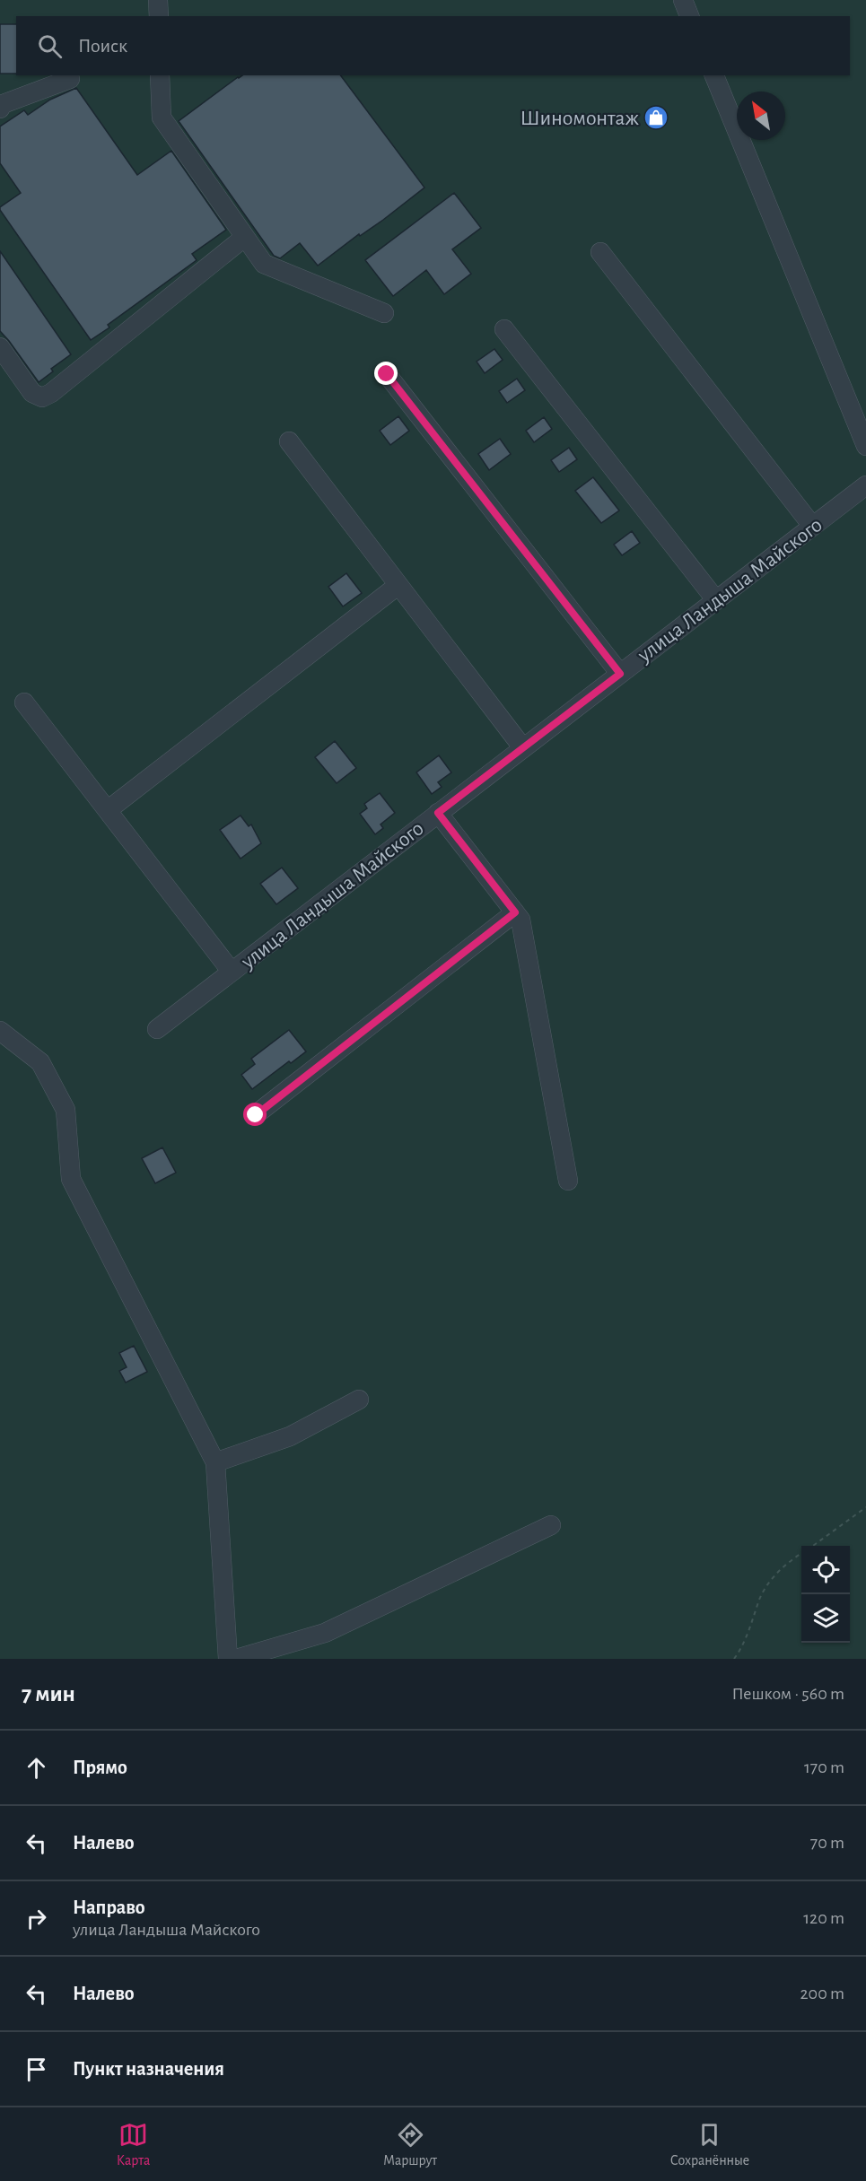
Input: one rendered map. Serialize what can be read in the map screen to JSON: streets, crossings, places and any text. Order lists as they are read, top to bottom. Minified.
{"streets":{"street":["улица Ландыша Майского"]},"places":{"shop":["Шиномонтаж"]},"north":"top left","page":{"search":"Поиск","heading":["7 мин","Пешком · 560 m"],"list":[["Прямо","170 m"],["Налево","70 m"],["Направо","улица Ландыша Майского","120 m"],["Налево","200 m"],"Пункт назначения"],"nav":["Карта","Маршрут","Сохранённые"]}}
